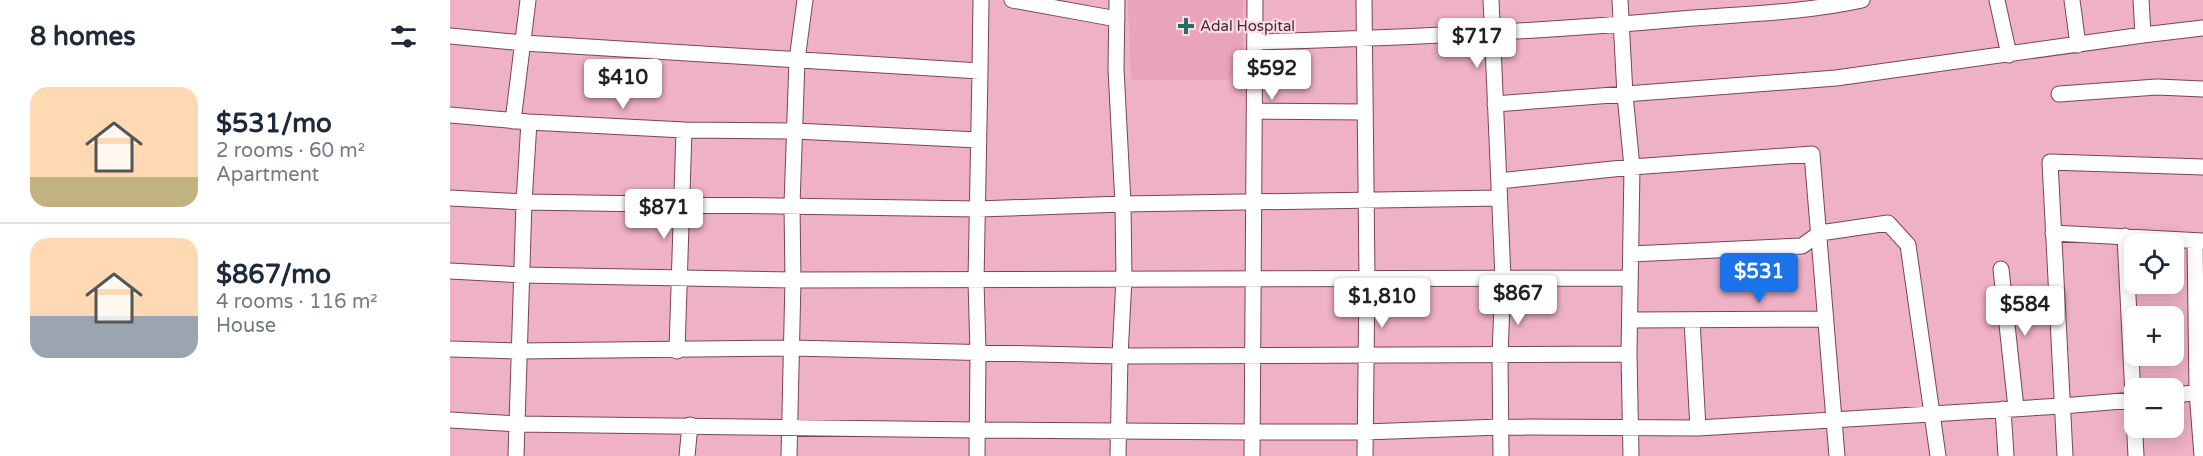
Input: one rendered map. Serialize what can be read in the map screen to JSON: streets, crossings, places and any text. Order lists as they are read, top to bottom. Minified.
{"places":{"health":["Adal Hospital"]},"page":{"heading":"8 homes","price":["$717","$592","$410","$871","$531","$867","$1,810","$584"],"list":[{"name":"$531/mo","note":"2 rooms · 60 m² · Apartment"},{"name":"$867/mo","note":"4 rooms · 116 m² · House"}],"map_buttons":["+","−"]}}
